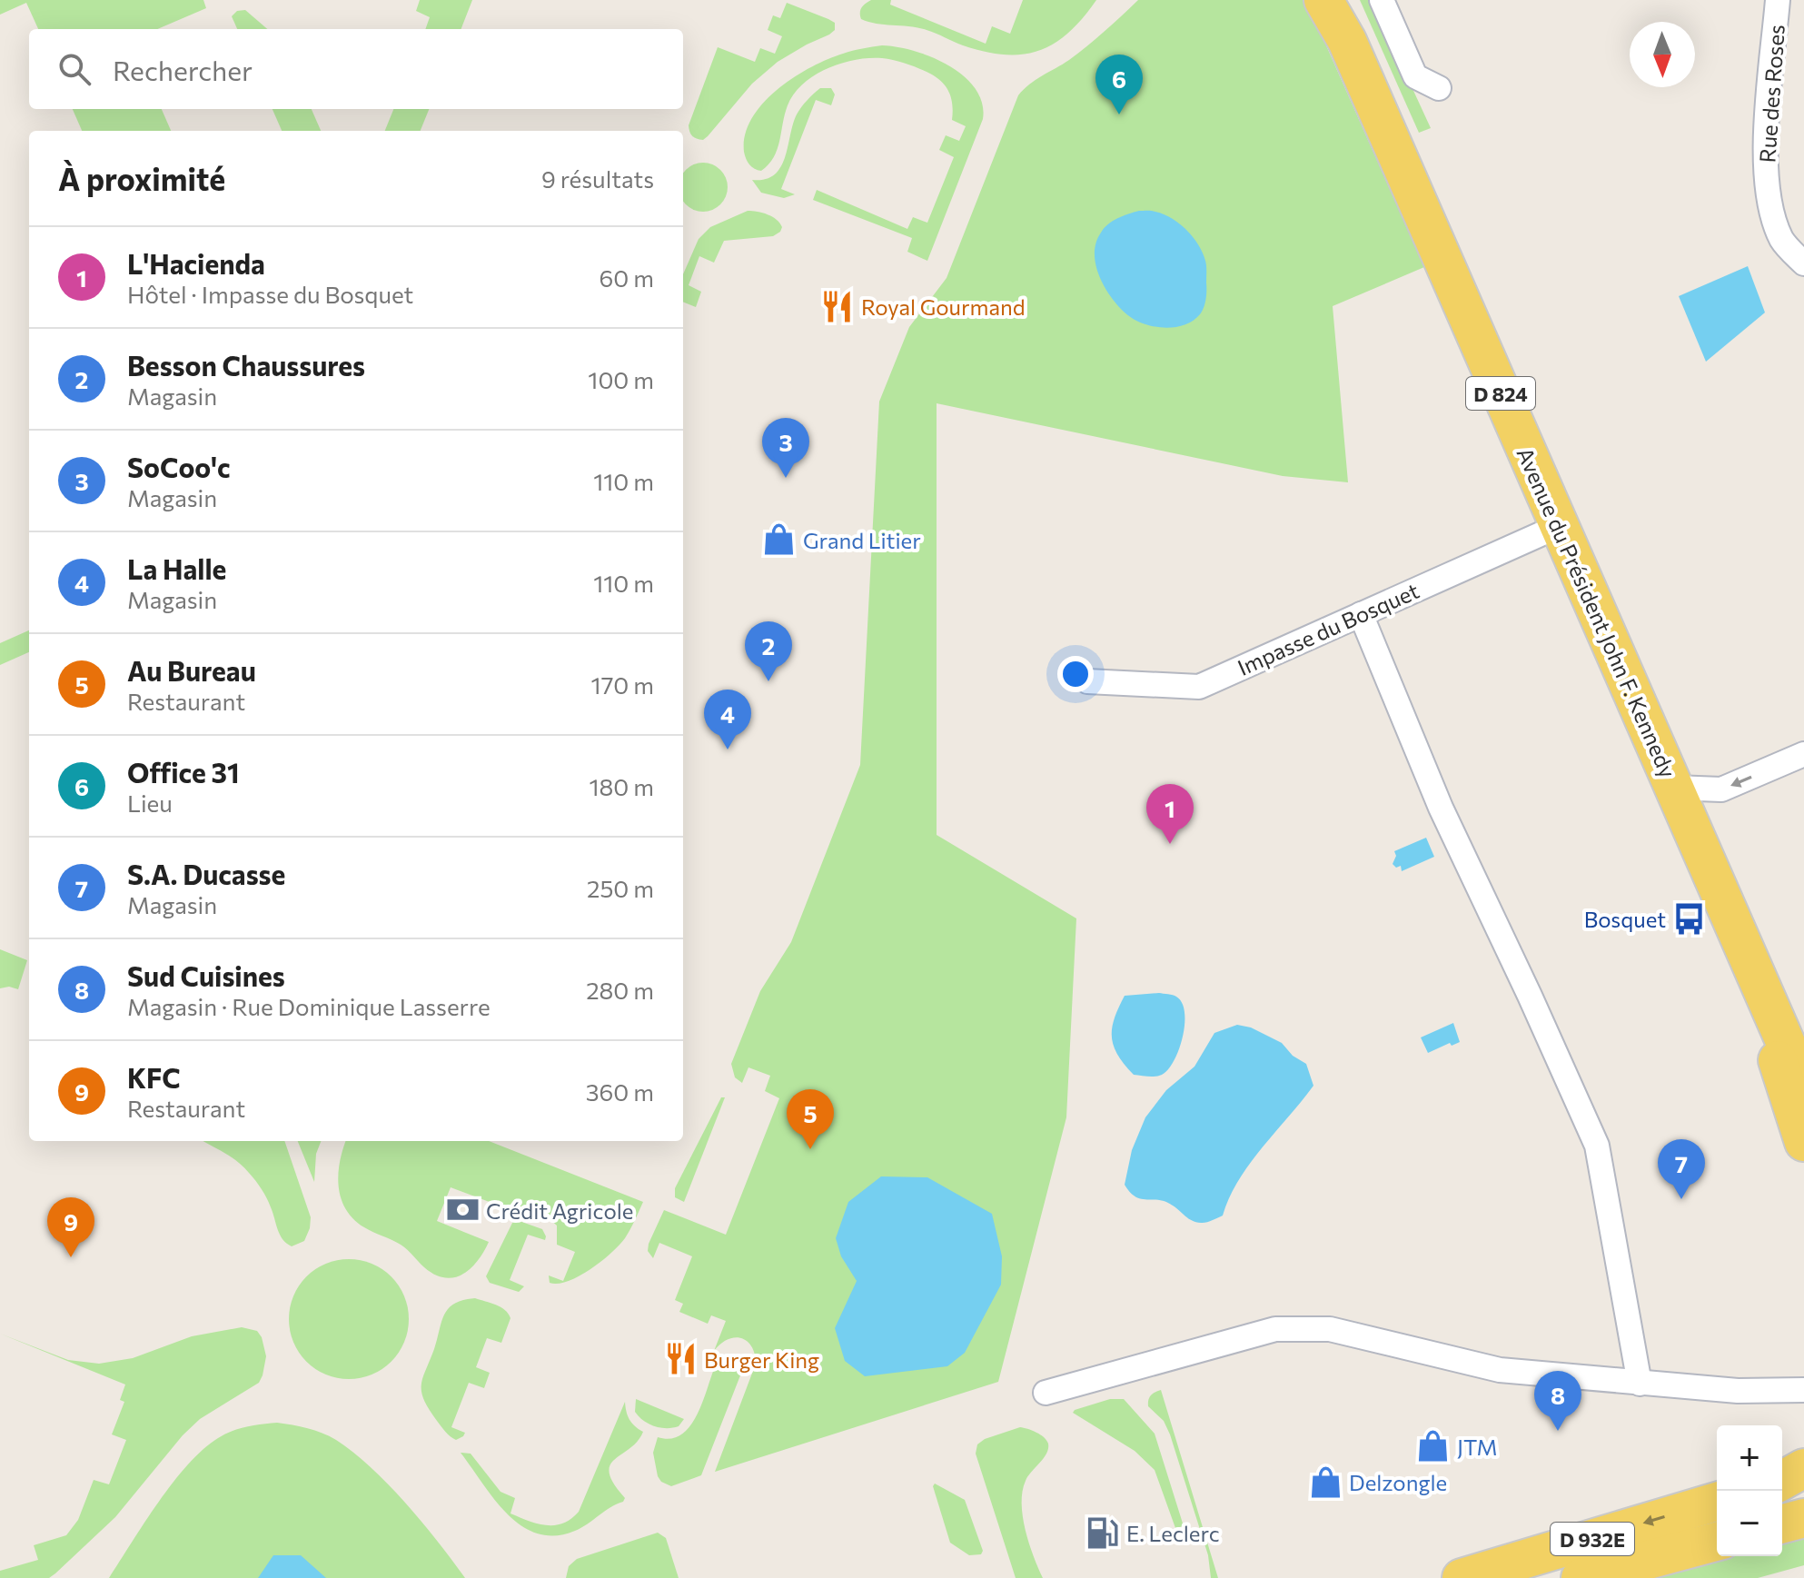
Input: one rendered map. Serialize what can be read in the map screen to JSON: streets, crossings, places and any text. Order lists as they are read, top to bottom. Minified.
{"streets":{"main road":["D 824","Avenue du Président John F. Kennedy","D 932E"],"street":["Rue des Roses","Impasse du Bosquet"]},"crossings":[["Avenue du Président John F. Kennedy","Impasse du Bosquet"]],"places":{"restaurant":["Royal Gourmand","Burger King"],"shop":["Grand Litier","JTM","Delzongle"],"bus stop":["Bosquet"],"bank":["Crédit Agricole"],"fuel station":["E. Leclerc"]},"north":"bottom","page":{"search":"Rechercher","pins":["6","3","2","4","1","5","7","9","8"],"heading":["À proximité","9 résultats"],"list":[{"mark":"1","name":"L'Hacienda","note":"Hôtel · Impasse du Bosquet","value":"60 m"},{"mark":"2","name":"Besson Chaussures","note":"Magasin","value":"100 m"},{"mark":"3","name":"SoCoo'c","note":"Magasin","value":"110 m"},{"mark":"4","name":"La Halle","note":"Magasin","value":"110 m"},{"mark":"5","name":"Au Bureau","note":"Restaurant","value":"170 m"},{"mark":"6","name":"Office 31","note":"Lieu","value":"180 m"},{"mark":"7","name":"S.A. Ducasse","note":"Magasin","value":"250 m"},{"mark":"8","name":"Sud Cuisines","note":"Magasin · Rue Dominique Lasserre","value":"280 m"},{"mark":"9","name":"KFC","note":"Restaurant","value":"360 m"}],"map_buttons":["+","−"]}}
